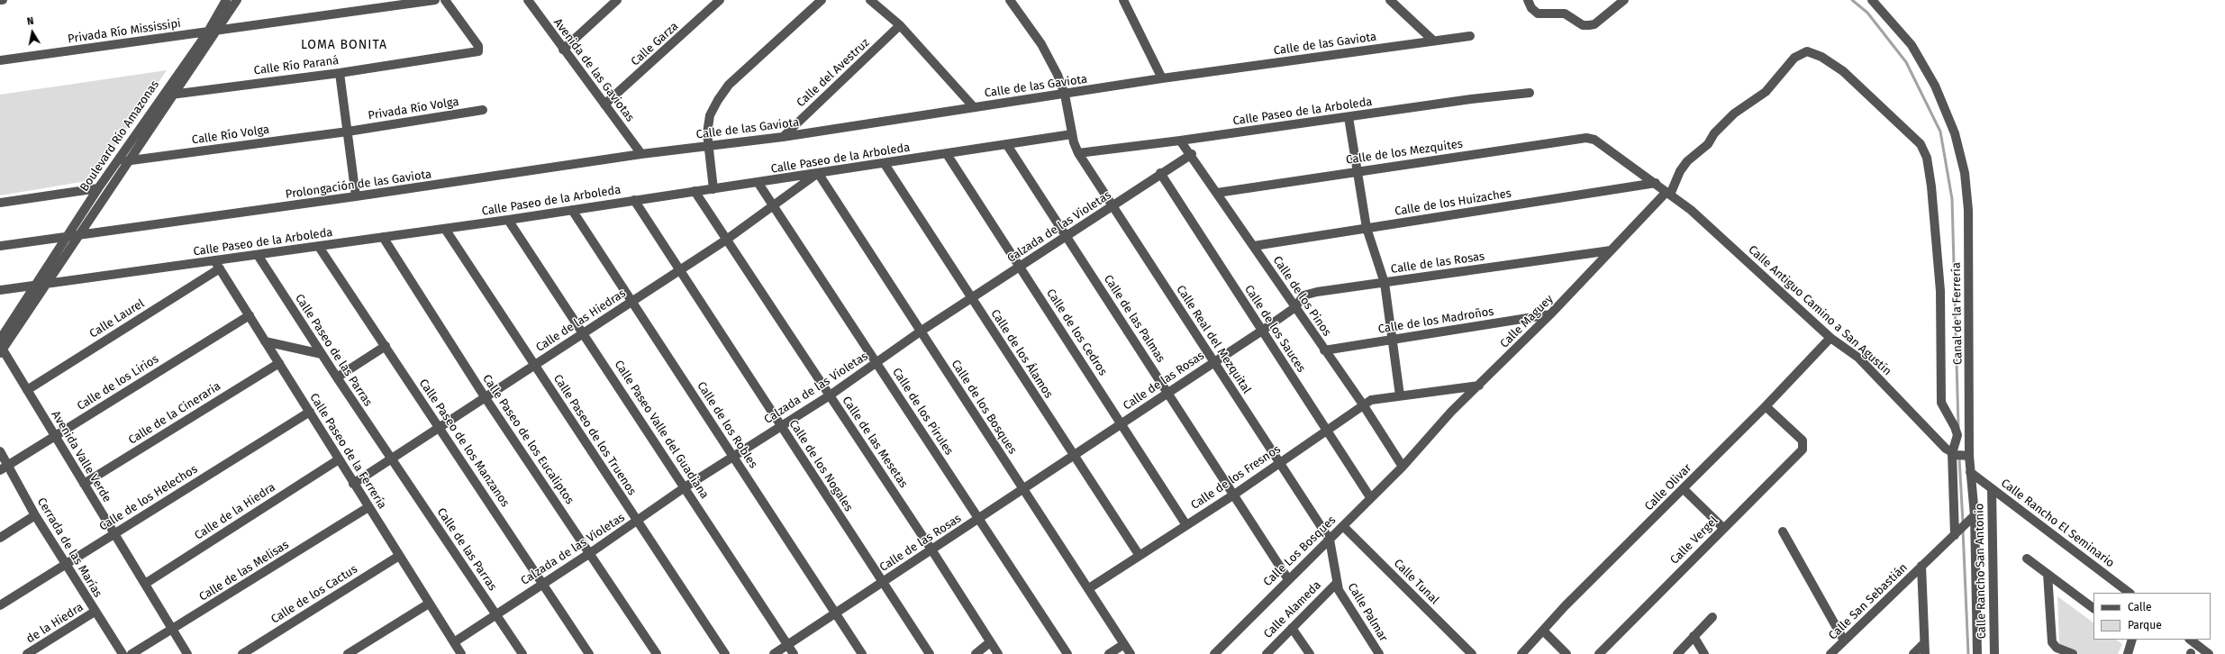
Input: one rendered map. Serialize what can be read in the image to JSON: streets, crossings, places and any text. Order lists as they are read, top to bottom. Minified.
{"streets":{"street":["Privada Río Mississipi","Calle Garza","Calle de las Gaviota","Calle Río Paraná","Avenida de las Gaviotas","Calle del Avestruz","Privada Río Volga","Calle Paseo de la Arboleda","Calle Río Volga","Boulevard Río Amazonas","Calle de los Mezquites","Prolongación de las Gaviota","Calle de los Huizaches","Calzada de las Violetas","Calle de las Rosas","Calle de los Pinos","Calle Antiguo Camino a San Agustín","Canal de la Ferrería","Calle Laurel","Calle de las Palmas","Calle de las Hiedras","Calle de los Madroños","Calle Maguey","Calle de los Sauces","Calle de los Cedros","Calle Real del Mezquital","Calle Paseo de las Parras","Calle de los Álamos","Calle de los Lirios","Calle de los Bosques","Calle de los Pirules","Calle de la Cineraria","Calle de los Robles","Calle Paseo Valle del Guadiana","Calle Paseo de los Truenos","Calle Paseo de los Eucaliptos","Calle de las Mesetas","Calle Paseo de los Manzanos","Calle Paseo de la Ferrería","Avenida Valle Verde","Calle de los Nogales","Calle de los Fresnos","Calle Olivar","Calle de los Helechos","Calle de la Hiedra","Calle Rancho El Seminario","Calle Vergel","Cerrada de las Marías","Calle de las Parras","Calle Los Bosques","Calle de las Melisas","Calle Rancho San Antonio","Calle Tunal","Calle de los Cactus","Calle San Sebastián","Calle Alameda","Calle Palmar","de la Hiedra"]},"crossings":[["Privada Río Mississipi","Boulevard Río Amazonas"],["Calle Garza","Avenida de las Gaviotas"],["Calle de las Gaviota","Avenida de las Gaviotas"],["Calle de las Gaviota","Calle del Avestruz"],["Calle de las Gaviota","Prolongación de las Gaviota"],["Calle de las Gaviota","Calle Real del Mezquital"],["Calle Río Paraná","Boulevard Río Amazonas"],["Avenida de las Gaviotas","Prolongación de las Gaviota"],["Privada Río Volga","Calle Río Volga"],["Calle Paseo de la Arboleda","Boulevard Río Amazonas"],["Calle Paseo de la Arboleda","Calle de los Pinos"],["Calle Paseo de la Arboleda","Calle Laurel"],["Calle Paseo de la Arboleda","Calle de las Palmas"],["Calle Paseo de la Arboleda","Calle de las Hiedras"],["Calle Paseo de la Arboleda","Calle de los Cedros"],["Calle Paseo de la Arboleda","Calle Real del Mezquital"],["Calle Paseo de la Arboleda","Calle Paseo de las Parras"],["Calle Paseo de la Arboleda","Calle de los Álamos"],["Calle Paseo de la Arboleda","Calle de los Bosques"],["Calle Paseo de la Arboleda","Calle de los Pirules"],["Calle Paseo de la Arboleda","Calle de los Robles"],["Calle Paseo de la Arboleda","Calle Paseo Valle del Guadiana"],["Calle Paseo de la Arboleda","Calle Paseo de los Truenos"],["Calle Paseo de la Arboleda","Calle Paseo de los Eucaliptos"],["Calle Paseo de la Arboleda","Calle de las Mesetas"],["Calle Paseo de la Arboleda","Calle Paseo de los Manzanos"],["Calle Paseo de la Arboleda","Calle Paseo de la Ferrería"],["Calle Paseo de la Arboleda","Calle de los Nogales"],["Calle Río Volga","Boulevard Río Amazonas"],["Boulevard Río Amazonas","Prolongación de las Gaviota"],["Boulevard Río Amazonas","Avenida Valle Verde"],["Calle de los Mezquites","Calle de los Pinos"],["Calle de los Mezquites","Calle Antiguo Camino a San Agustín"],["Calle de los Huizaches","Calle de los Pinos"],["Calle de los Huizaches","Calle Antiguo Camino a San Agustín"],["Calzada de las Violetas","Calle de los Pinos"],["Calzada de las Violetas","Calle de las Palmas"],["Calzada de las Violetas","Calle de los Sauces"],["Calzada de las Violetas","Calle de los Cedros"],["Calzada de las Violetas","Calle Real del Mezquital"],["Calzada de las Violetas","Calle de los Álamos"],["Calzada de las Violetas","Calle de los Bosques"],["Calzada de las Violetas","Calle de los Pirules"],["Calzada de las Violetas","Calle de los Robles"],["Calzada de las Violetas","Calle Paseo Valle del Guadiana"],["Calzada de las Violetas","Calle Paseo de los Truenos"],["Calzada de las Violetas","Calle Paseo de los Eucaliptos"],["Calzada de las Violetas","Calle de las Mesetas"],["Calzada de las Violetas","Calle Paseo de los Manzanos"],["Calzada de las Violetas","Calle Paseo de la Ferrería"],["Calzada de las Violetas","Calle de los Nogales"],["Calzada de las Violetas","Calle de las Parras"],["Calle de las Rosas","Calle de los Pinos"],["Calle de las Rosas","Calle de las Palmas"],["Calle de las Rosas","Calle Maguey"],["Calle de las Rosas","Calle de los Sauces"],["Calle de las Rosas","Calle de los Cedros"],["Calle de las Rosas","Calle Real del Mezquital"],["Calle de las Rosas","Calle de los Álamos"],["Calle de las Rosas","Calle de los Bosques"],["Calle de las Rosas","Calle de los Pirules"],["Calle de las Rosas","Calle de los Robles"],["Calle de las Rosas","Calle Paseo Valle del Guadiana"],["Calle de las Rosas","Calle de las Mesetas"],["Calle de las Rosas","Calle de los Nogales"],["Calle de los Pinos","Calle de los Madroños"],["Calle de los Pinos","Calle Maguey"],["Calle de los Pinos","Calle de los Fresnos"],["Calle de los Pinos","Calle Los Bosques"],["Calle Antiguo Camino a San Agustín","Canal de la Ferrería"],["Calle Antiguo Camino a San Agustín","Calle Maguey"],["Calle Antiguo Camino a San Agustín","Calle Olivar"],["Canal de la Ferrería","Calle Rancho El Seminario"],["Canal de la Ferrería","Calle San Sebastián"],["Calle Laurel","Calle Paseo de la Ferrería"],["Calle Laurel","Avenida Valle Verde"],["Calle de las Palmas","Calle de los Fresnos"],["Calle de las Palmas","Calle Los Bosques"],["Calle de las Hiedras","Calle Paseo de las Parras"],["Calle de las Hiedras","Calle de los Bosques"],["Calle de las Hiedras","Calle de los Pirules"],["Calle de las Hiedras","Calle de los Robles"],["Calle de las Hiedras","Calle Paseo Valle del Guadiana"],["Calle de las Hiedras","Calle Paseo de los Truenos"],["Calle de las Hiedras","Calle Paseo de los Eucaliptos"],["Calle de las Hiedras","Calle de las Mesetas"],["Calle de las Hiedras","Calle Paseo de los Manzanos"],["Calle de las Hiedras","Calle Paseo de la Ferrería"],["Calle de las Hiedras","Calle de los Nogales"],["Calle de las Hiedras","Calle de las Parras"],["Calle de los Madroños","Calle Maguey"],["Calle Maguey","Calle de los Fresnos"],["Calle Maguey","Calle Los Bosques"],["Calle de los Sauces","Calle de los Fresnos"],["Calle de los Sauces","Calle Los Bosques"],["Calle de los Cedros","Calle de los Fresnos"],["Calle Real del Mezquital","Calle de los Fresnos"],["Calle Real del Mezquital","Calle Los Bosques"],["Calle Real del Mezquital","Calle Palmar"],["Calle Paseo de las Parras","Calle de las Parras"],["Calle de los Álamos","Calle de los Fresnos"],["Calle de los Lirios","Calle Paseo de la Ferrería"],["Calle de los Lirios","Avenida Valle Verde"],["Calle de los Lirios","Cerrada de las Marías"],["Calle de los Bosques","Calle de los Fresnos"],["Calle de la Cineraria","Calle Paseo de la Ferrería"],["Calle de la Cineraria","Avenida Valle Verde"],["Calle Paseo de la Ferrería","Calle de los Helechos"],["Calle Paseo de la Ferrería","Calle de la Hiedra"],["Calle Paseo de la Ferrería","Calle de las Melisas"],["Calle Paseo de la Ferrería","Calle de los Cactus"],["Avenida Valle Verde","Calle de los Helechos"],["Avenida Valle Verde","Calle de la Hiedra"],["Avenida Valle Verde","Calle de las Melisas"],["Calle Olivar","Calle Vergel"],["Calle de los Helechos","Cerrada de las Marías"],["Calle Rancho El Seminario","Calle Rancho San Antonio"],["Cerrada de las Marías","de la Hiedra"],["Calle Los Bosques","Calle Tunal"],["Calle Los Bosques","Calle Palmar"],["Calle Alameda","Calle Palmar"]],"districts":["LOMA BONITA"],"legend":["Calle","Parque"],"north":"top"}
